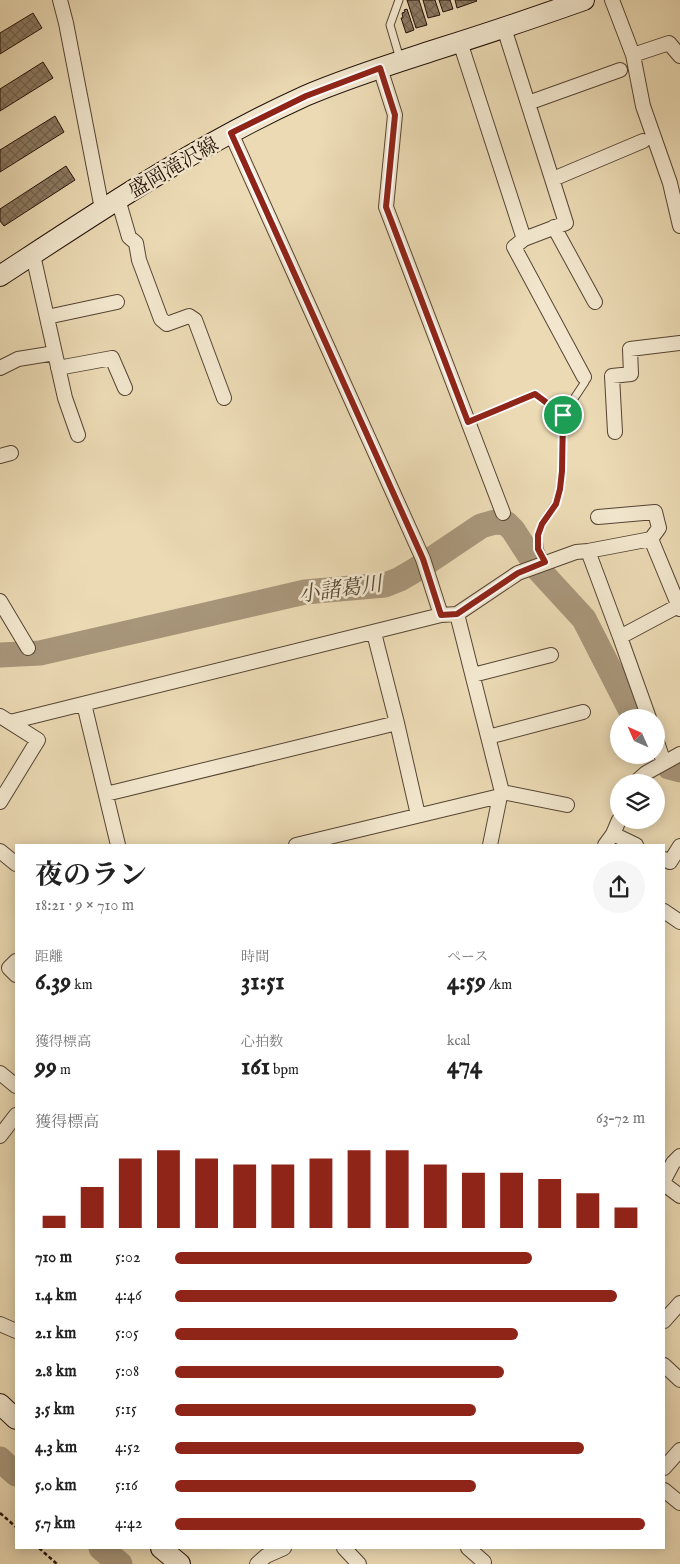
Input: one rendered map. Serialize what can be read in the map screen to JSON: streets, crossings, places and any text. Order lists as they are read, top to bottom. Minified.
{"streets":{"main road":["盛岡滝沢線"]},"water":["小諸葛川"],"north":"top left","page":{"heading":["夜のラン","18:21 · 9 × 710 m"],"stats":[["距離","6.39 km"],["時間","31:51"],["ペース","4:59 /km"],["獲得標高","99 m"],["心拍数","161 bpm"],["kcal","474"]],"chart":["獲得標高","63–72 m"],"list":[{"name":"710 m","note":"5:02"},{"name":"1.4 km","note":"4:46"},{"name":"2.1 km","note":"5:05"},{"name":"2.8 km","note":"5:08"},{"name":"3.5 km","note":"5:15"},{"name":"4.3 km","note":"4:52"},{"name":"5.0 km","note":"5:16"},{"name":"5.7 km","note":"4:42"}]}}
